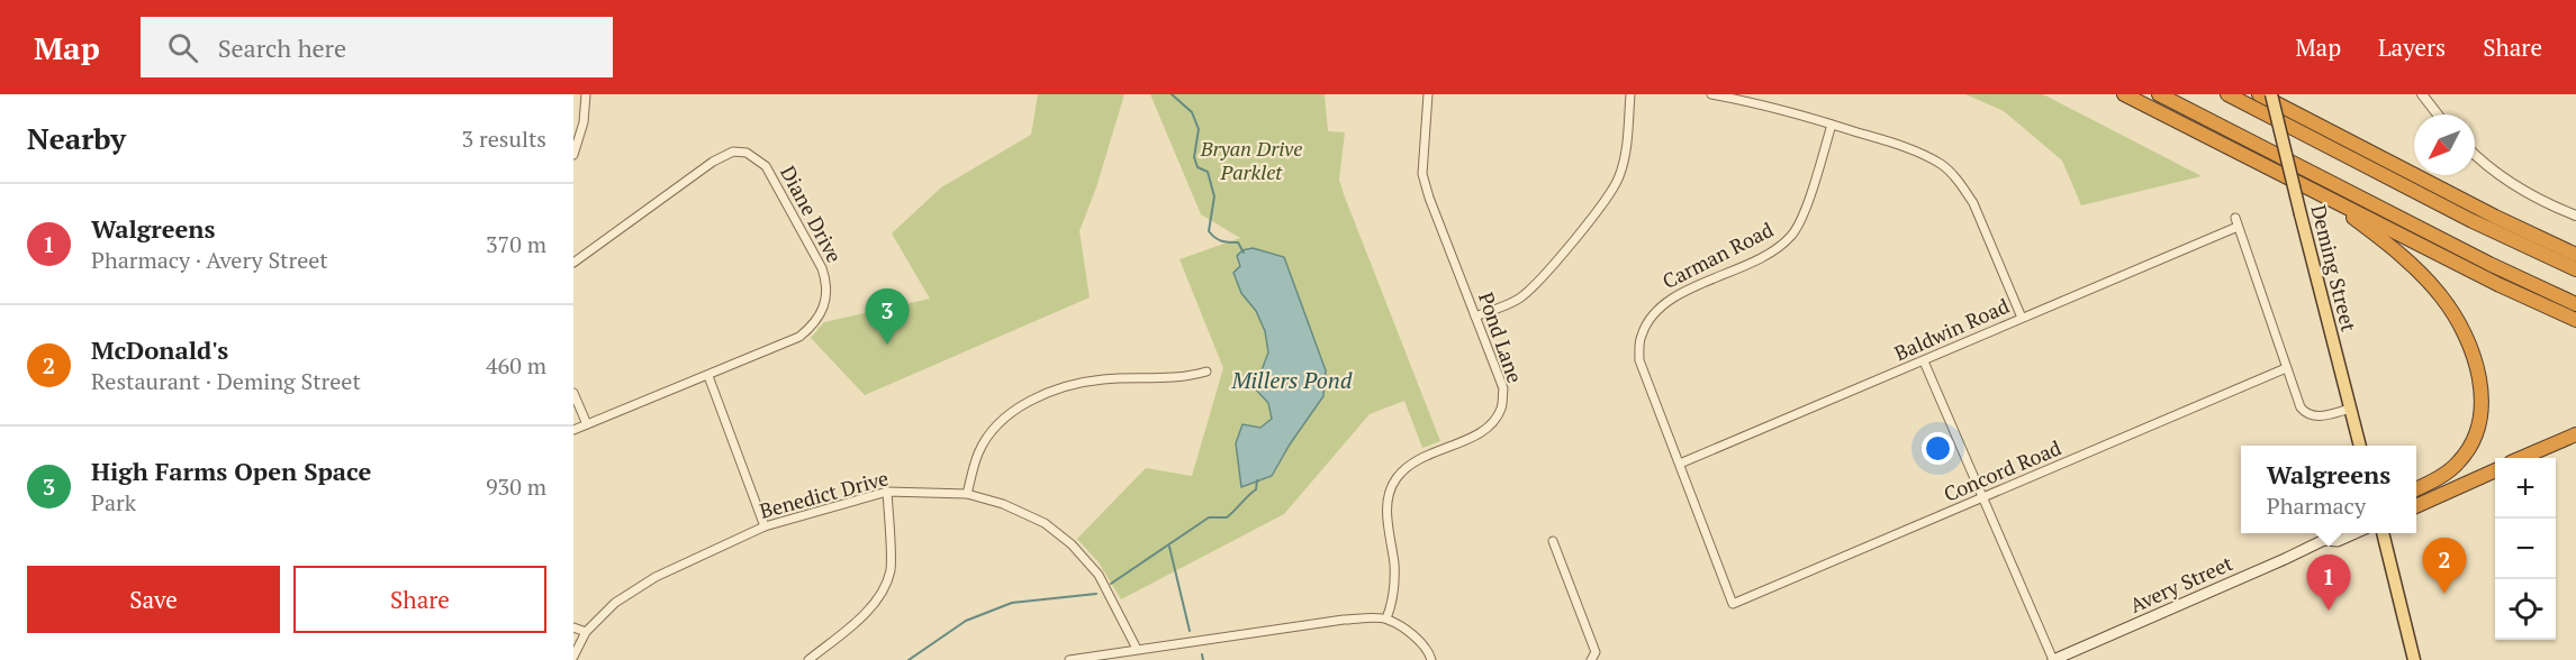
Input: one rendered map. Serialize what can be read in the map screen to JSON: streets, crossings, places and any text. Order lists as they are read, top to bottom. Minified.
{"streets":{"main road":["Deming Street","Avery Street"],"street":["Diane Drive","Carman Road","Baldwin Road","Pond Lane","Concord Road","Benedict Drive"]},"crossings":[["Carman Road","Baldwin Road"],["Carman Road","Concord Road"],["Baldwin Road","Concord Road"]],"water":["Millers Pond"],"parks":["Bryan Drive Parklet"],"north":"bottom left","page":{"header":"Map","search":"Search here","nav":["Map","Layers","Share"],"heading":["Nearby","3 results"],"list":[{"mark":"1","name":"Walgreens","note":"Pharmacy · Avery Street","value":"370 m"},{"mark":"2","name":"McDonald's","note":"Restaurant · Deming Street","value":"460 m"},{"mark":"3","name":"High Farms Open Space","note":"Park","value":"930 m"}],"pins":["3","2","1"],"popup":["Walgreens","Pharmacy"],"map_buttons":["+","−"],"buttons":["Save","Share"]}}
